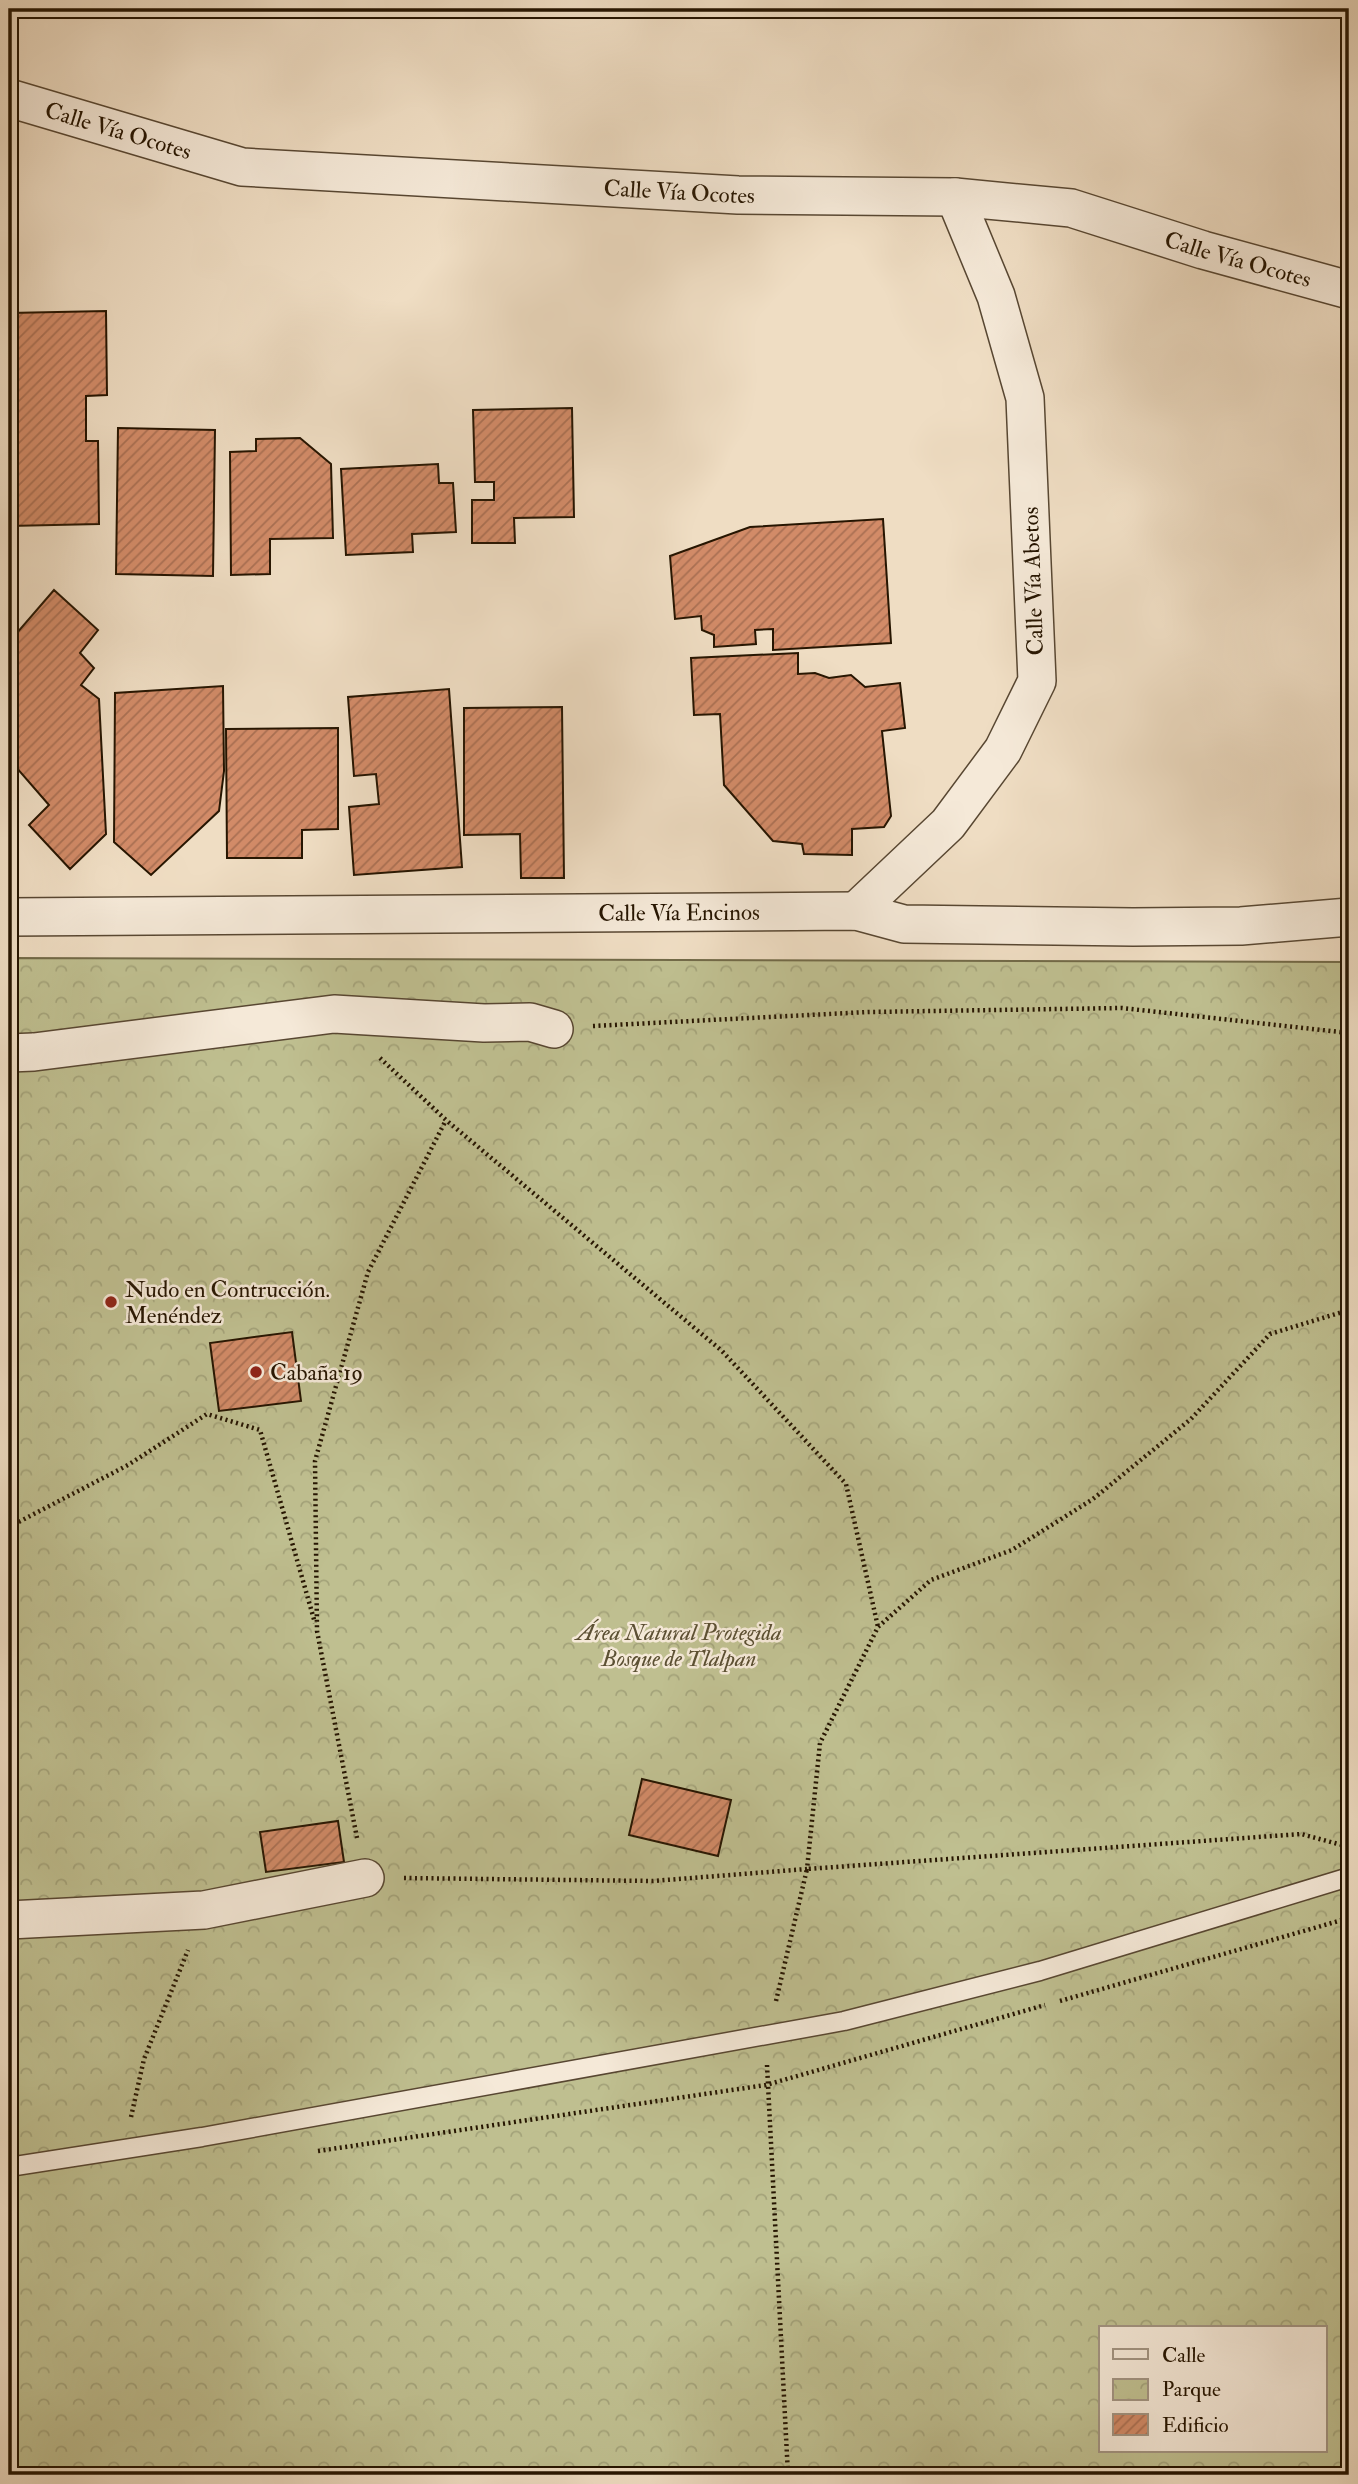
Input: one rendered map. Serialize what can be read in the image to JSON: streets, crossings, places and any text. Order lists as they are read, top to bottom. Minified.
{"streets":{"street":["Calle Vía Ocotes","Calle Vía Abetos","Calle Vía Encinos"]},"crossings":[["Calle Vía Ocotes","Calle Vía Abetos"],["Calle Vía Abetos","Calle Vía Encinos"]],"parks":["Área Natural Protegida Bosque de Tlalpan"],"places":["Nudo en Contrucción. Menéndez","Cabaña 19"],"legend":["Calle","Parque","Edificio"]}
